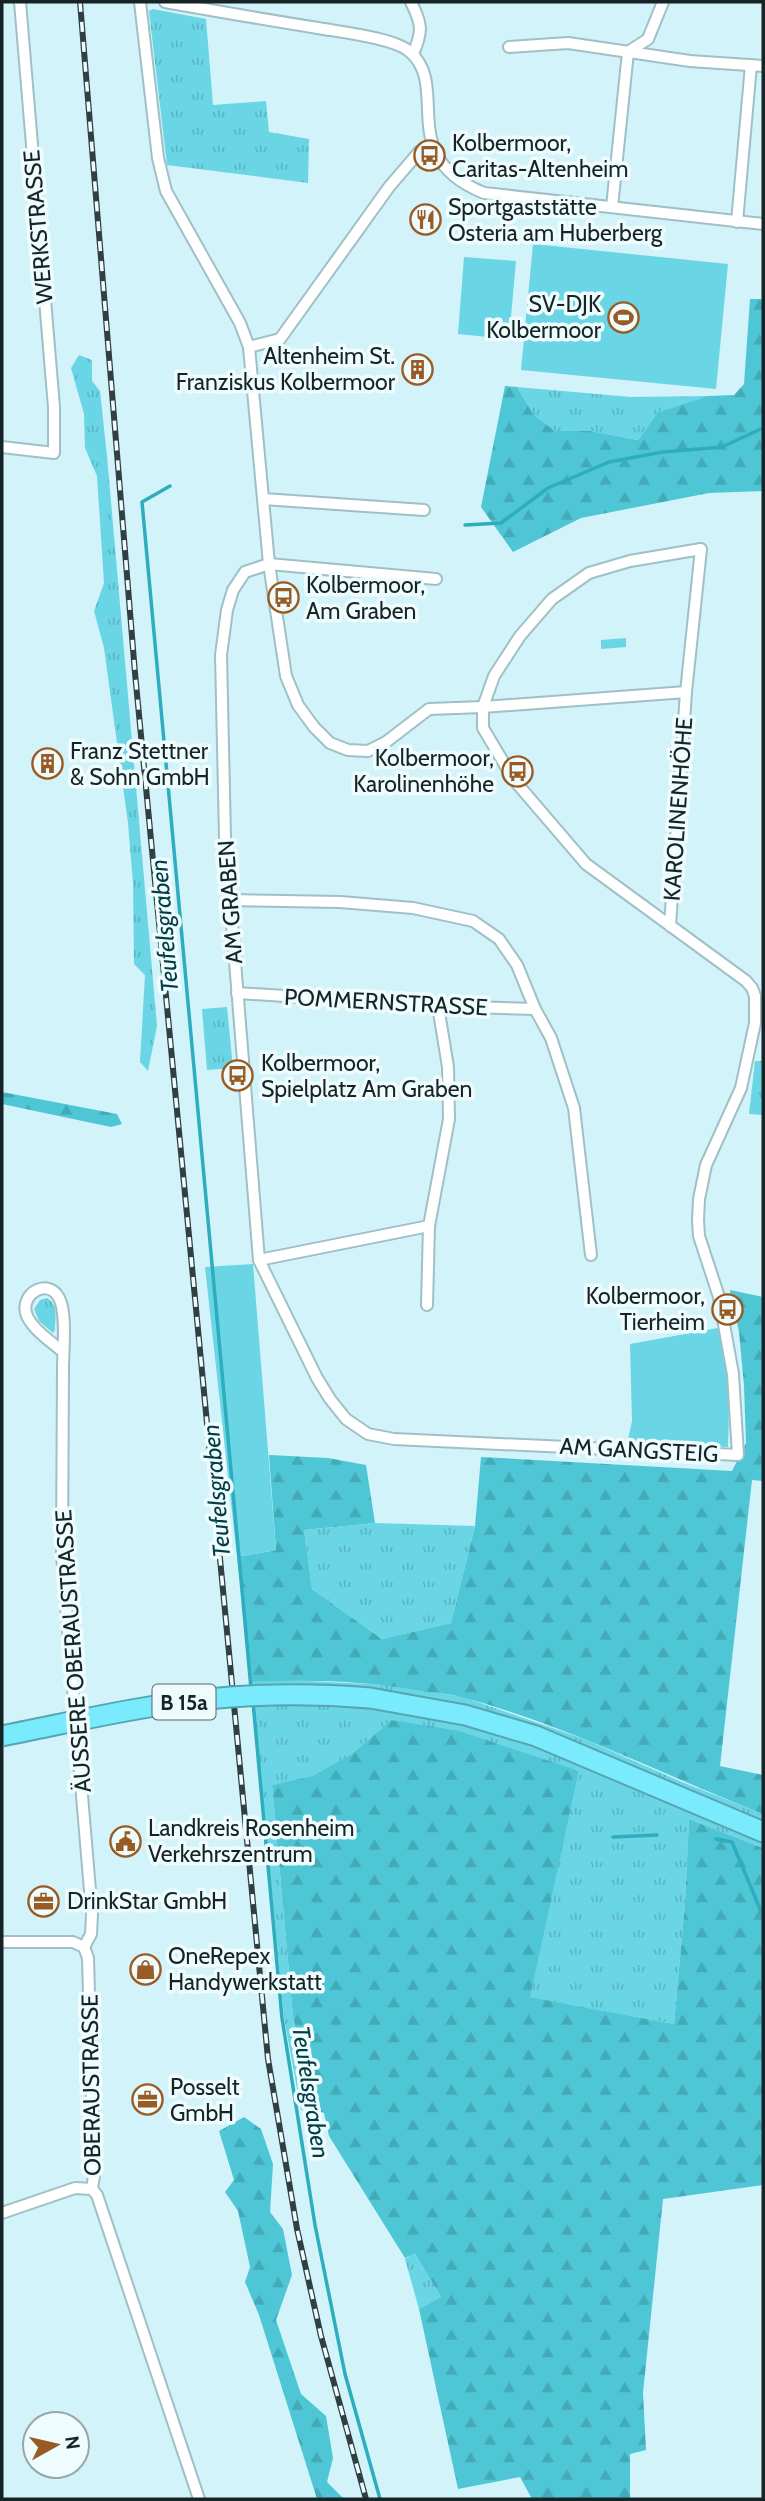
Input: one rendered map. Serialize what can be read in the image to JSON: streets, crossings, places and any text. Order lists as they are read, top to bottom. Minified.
{"streets":{"highway":["B 15a"],"street":["WERKSTRASSE","KAROLINENHÖHE","AM GRABEN","POMMERNSTRASSE","AM GANGSTEIG","ÄUSSERE OBERAUSTRASSE","OBERAUSTRASSE"]},"crossings":[["KAROLINENHÖHE","AM GANGSTEIG"],["AM GRABEN","POMMERNSTRASSE"],["AM GRABEN","AM GANGSTEIG"],["ÄUSSERE OBERAUSTRASSE","OBERAUSTRASSE"]],"water":["Teufelsgraben"],"places":{"bus stop":["Kolbermoor, Caritas-Altenheim","Kolbermoor, Am Graben","Kolbermoor, Karolinenhöhe","Kolbermoor, Spielplatz Am Graben","Kolbermoor, Tierheim"],"restaurant":["Sportgaststätte Osteria am Huberberg"],"sports":["SV-DJK Kolbermoor"],"building":["Altenheim St. Franziskus Kolbermoor","Franz Stettner & Sohn GmbH"],"public building":["Landkreis Rosenheim Verkehrszentrum"],"office":["DrinkStar GmbH","Posselt GmbH"],"shop":["OneRepex Handywerkstatt"]},"north":"right"}
